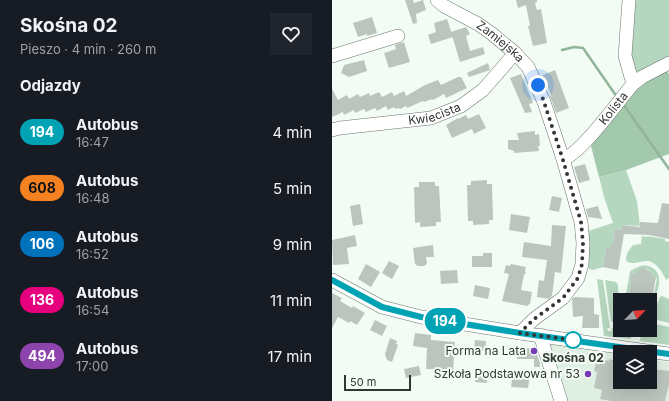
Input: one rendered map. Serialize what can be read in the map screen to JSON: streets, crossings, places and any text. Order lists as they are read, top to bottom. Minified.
{"streets":{"street":["Zamiejska","Kolista","Kwiecista"]},"crossings":[["Zamiejska","Kolista"],["Zamiejska","Kwiecista"]],"places":["Skośna 02","Forma na Lata","Szkoła Podstawowa nr 53"],"lines":["bus line 194"],"scale_bar":"50 m","north":"top right","page":{"heading":[["Skośna 02","Pieszo · 4 min · 260 m"],"Odjazdy"],"on_map":"194","list":[{"mark":"194","name":"Autobus","note":"16:47","value":"4 min"},{"mark":"608","name":"Autobus","note":"16:48","value":"5 min"},{"mark":"106","name":"Autobus","note":"16:52","value":"9 min"},{"mark":"136","name":"Autobus","note":"16:54","value":"11 min"},{"mark":"494","name":"Autobus","note":"17:00","value":"17 min"}],"scale":"50 m"}}
